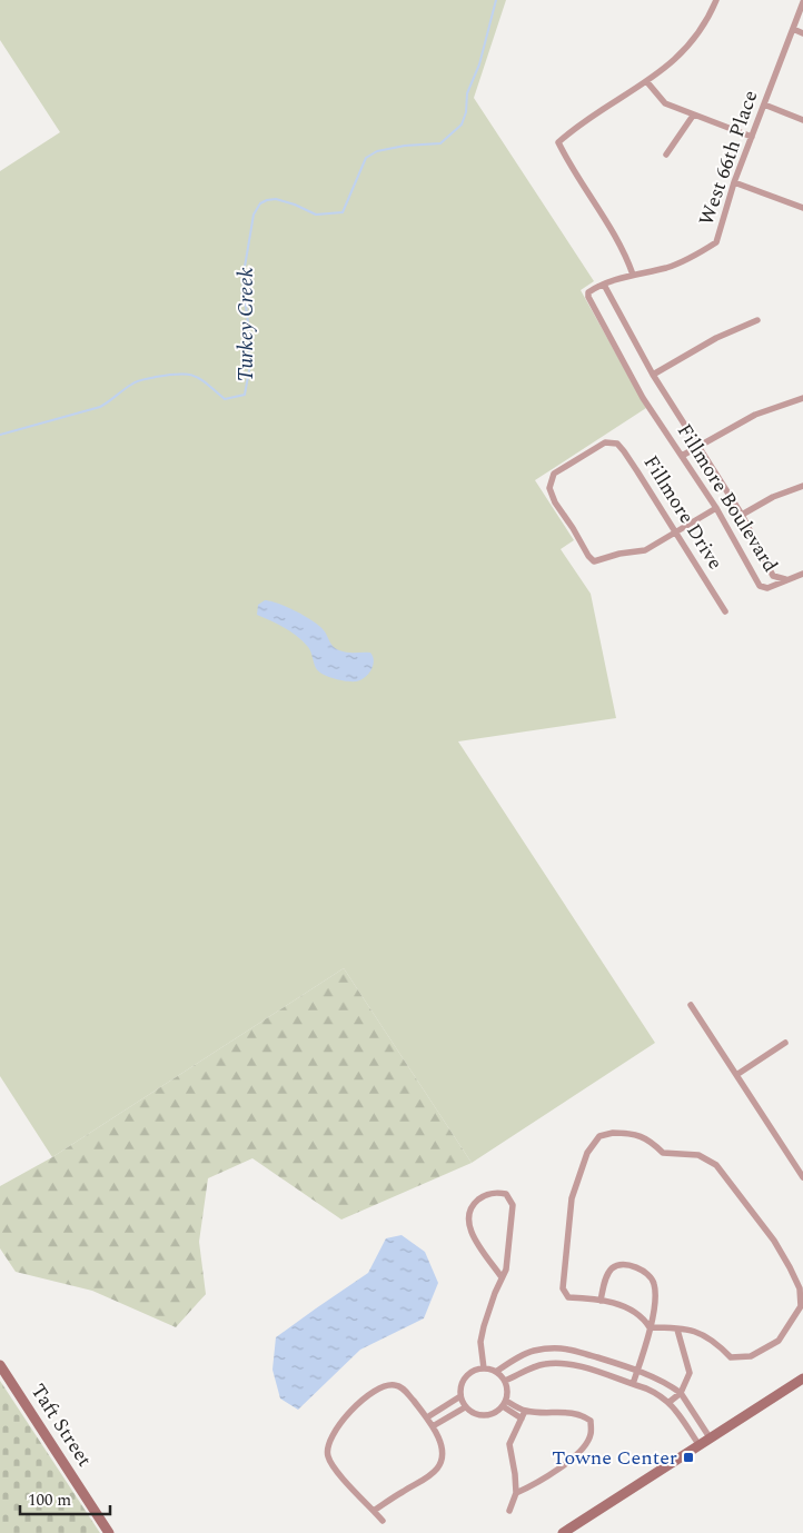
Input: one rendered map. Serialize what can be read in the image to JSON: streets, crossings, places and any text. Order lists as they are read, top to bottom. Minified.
{"streets":{"street":["West 66th Place","Fillmore Boulevard","Fillmore Drive","Taft Street"]},"crossings":[["West 66th Place","Fillmore Boulevard"]],"water":["Turkey Creek"],"places":{"transit":["Towne Center"]},"scale_bar":"100 m"}
